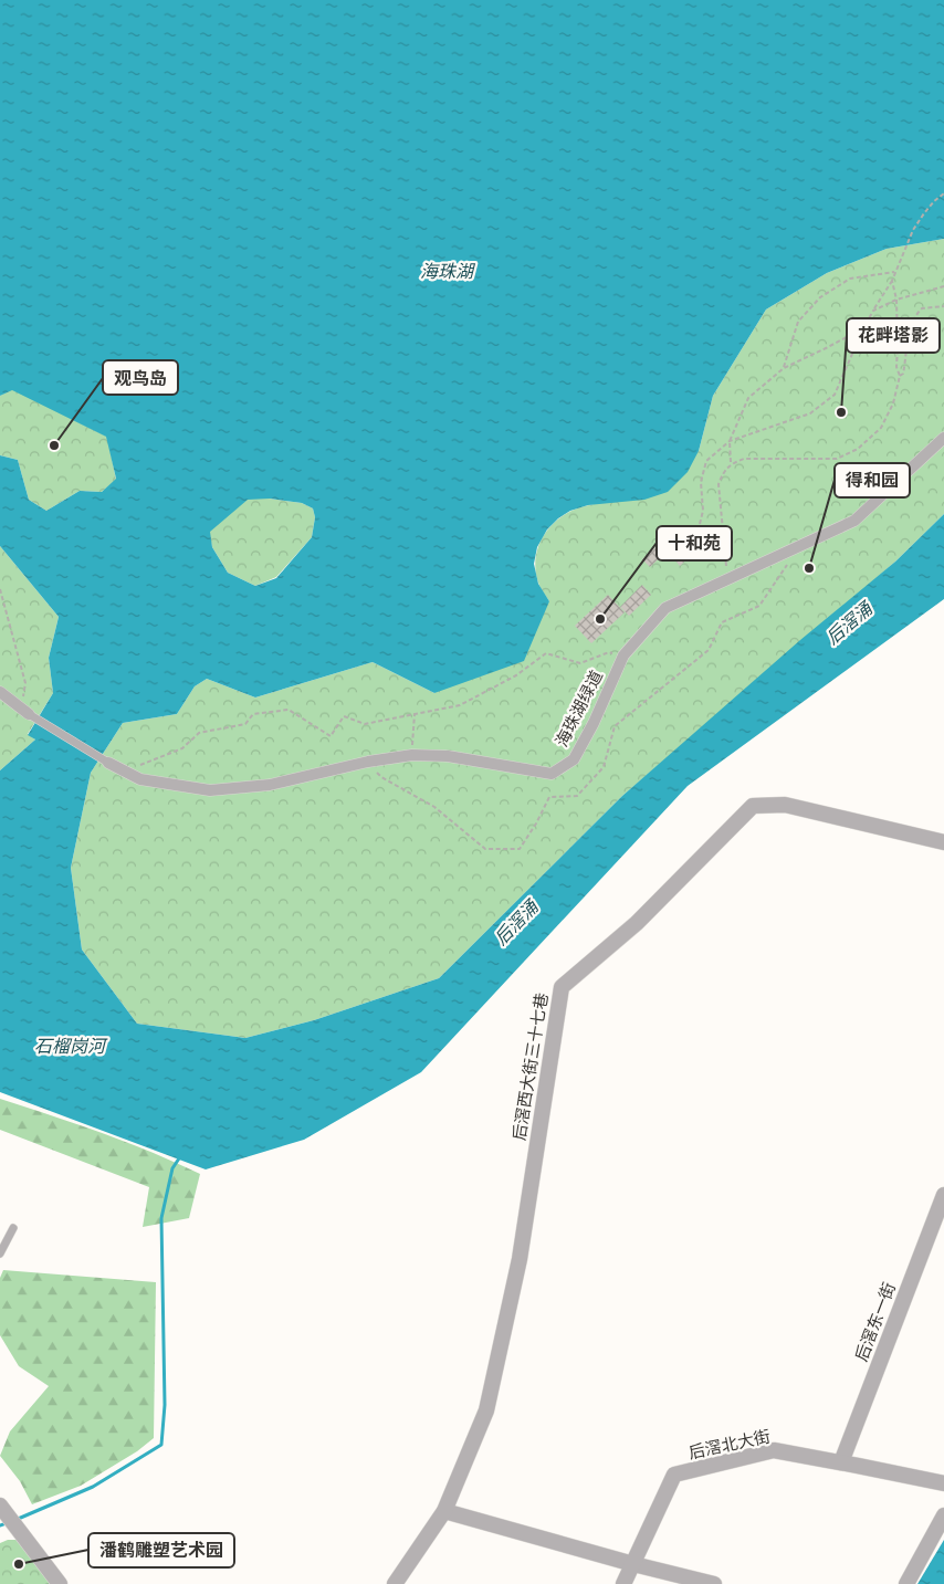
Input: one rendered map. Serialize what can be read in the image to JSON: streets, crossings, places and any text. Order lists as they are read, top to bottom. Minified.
{"streets":{"street":["海珠湖绿道","后滘西大街三十七巷","后滘东一街","后滘北大街"]},"crossings":[["后滘东一街","后滘北大街"]],"water":["海珠湖","后滘涌","石榴岗河"],"places":["花畔塔影","观鸟岛","得和园","十和苑","潘鹤雕塑艺术园"]}
